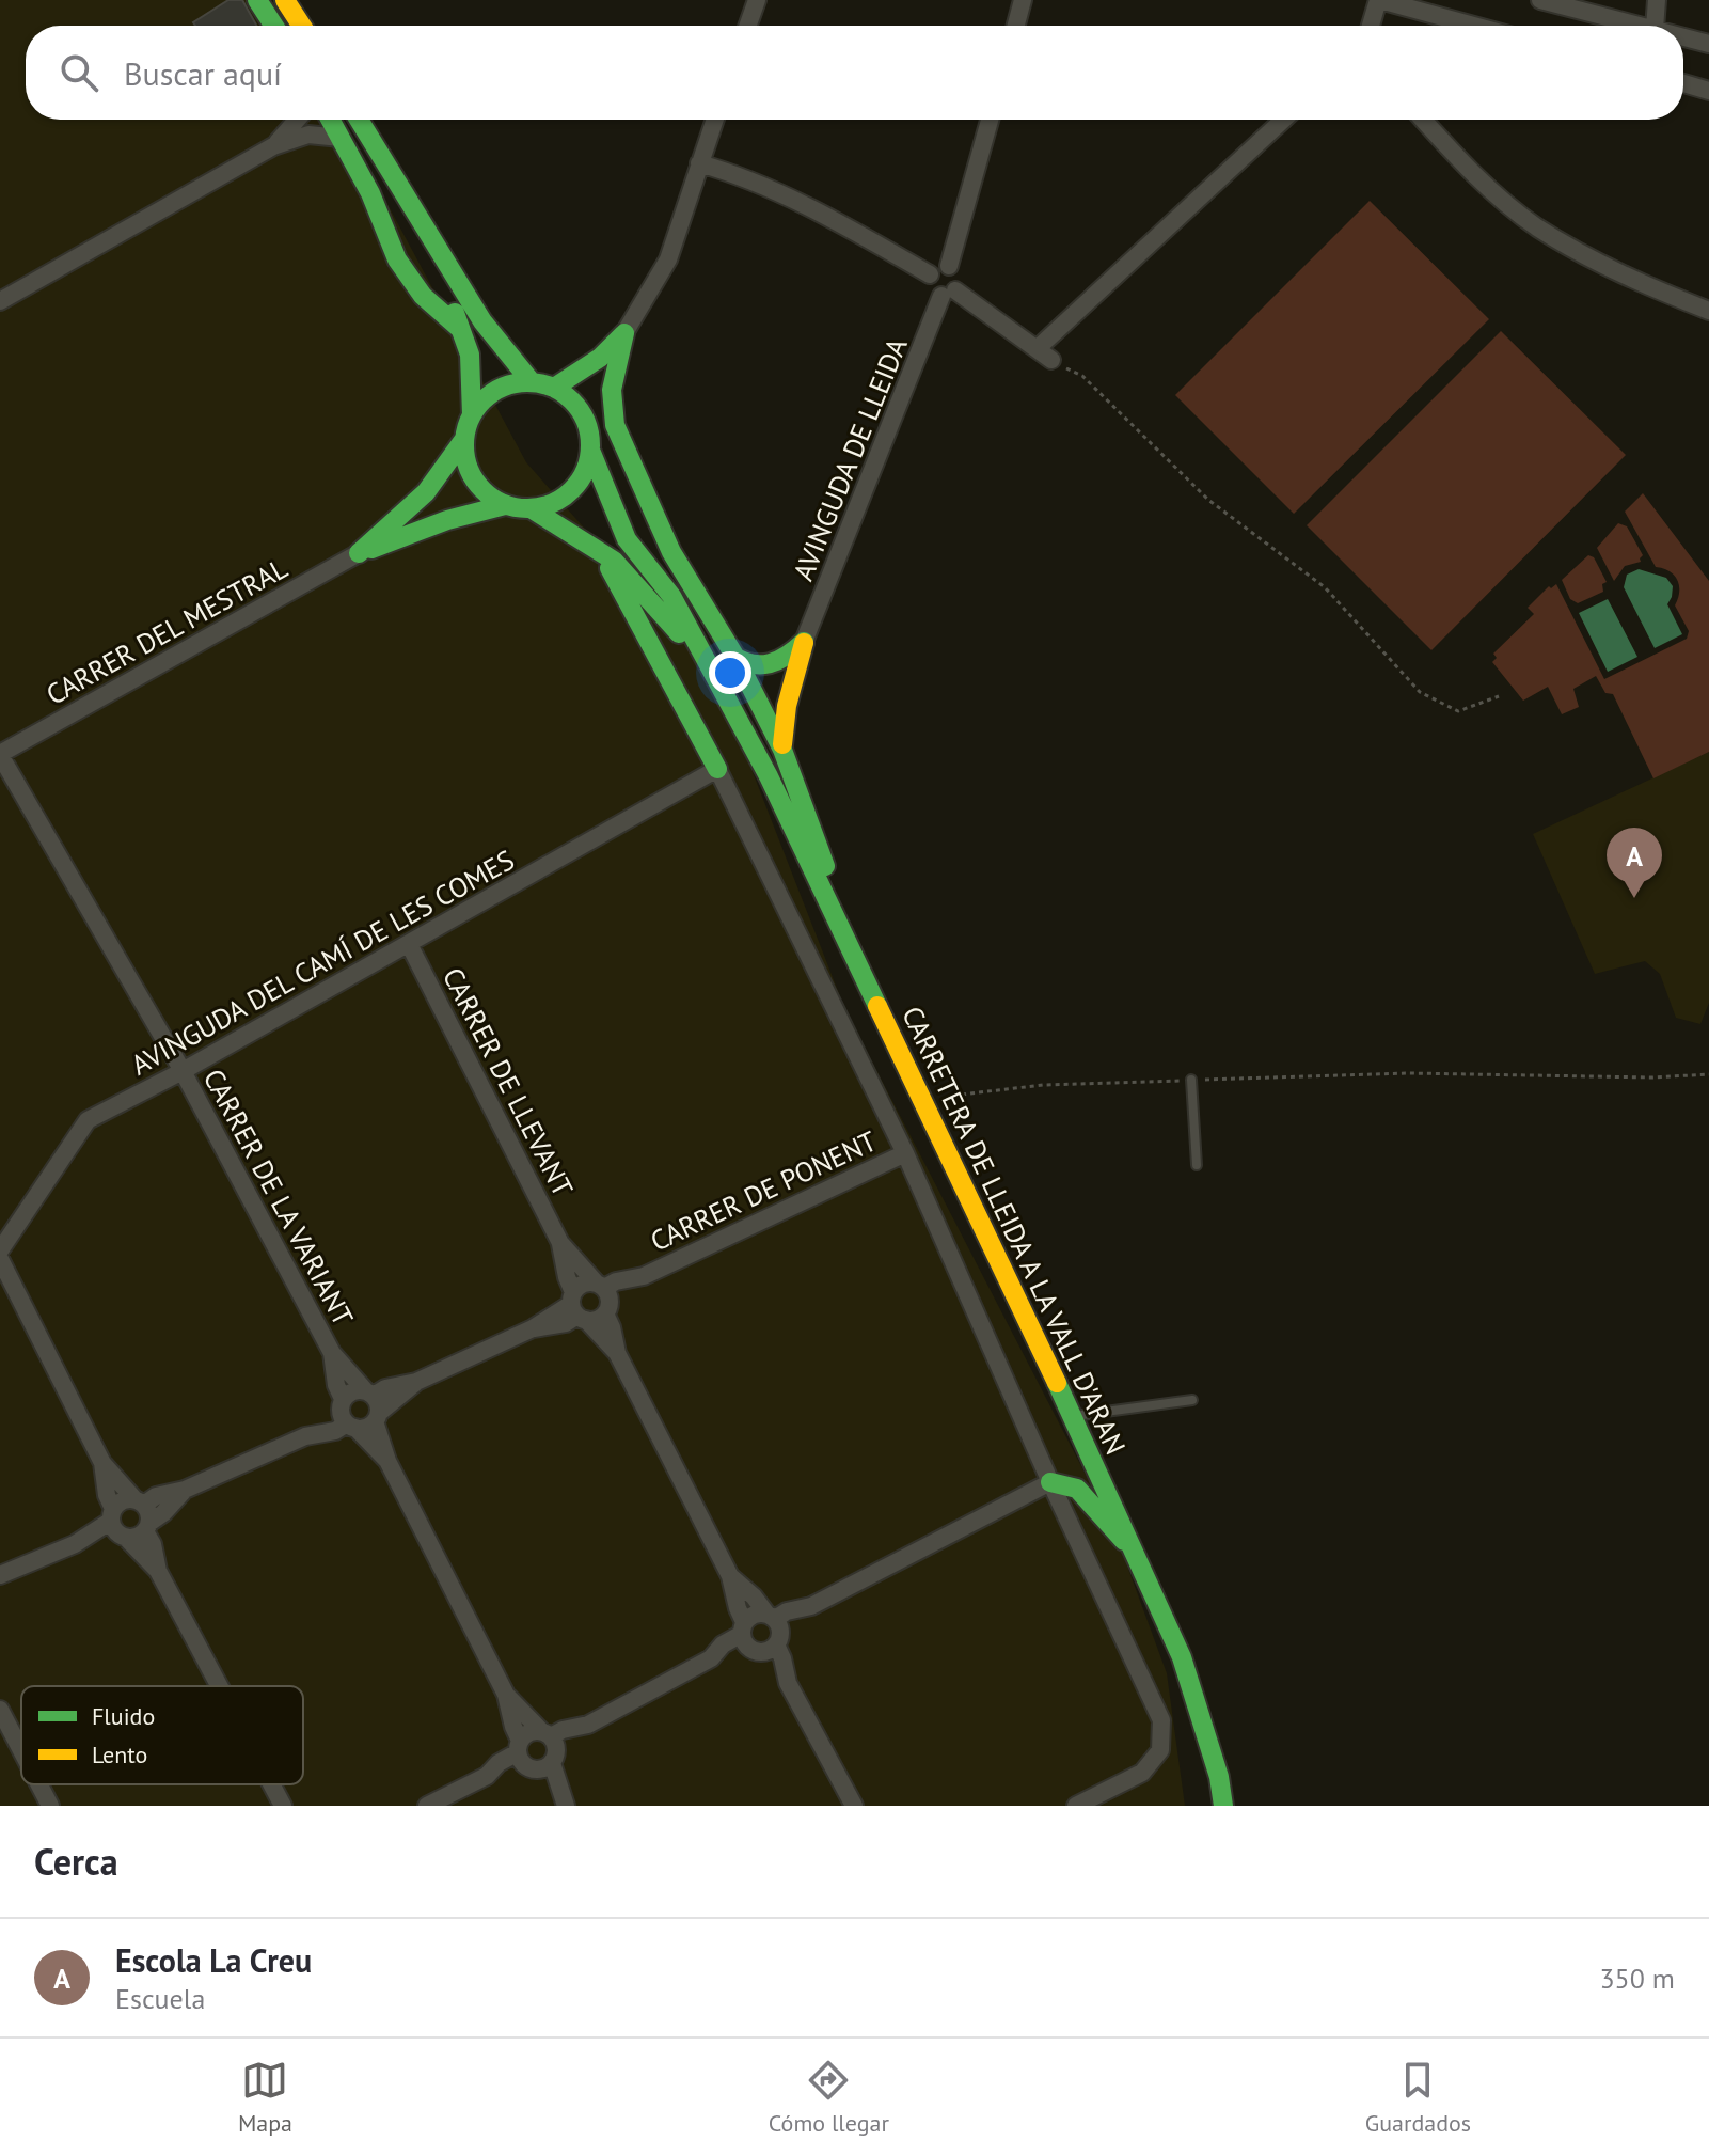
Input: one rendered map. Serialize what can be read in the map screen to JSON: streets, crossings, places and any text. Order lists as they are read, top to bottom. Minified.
{"streets":{"main road":["CARRETERA DE LLEIDA A LA VALL D'ARAN"],"street":["AVINGUDA DE LLEIDA","CARRER DEL MESTRAL","AVINGUDA DEL CAMÍ DE LES COMES","CARRER DE LLEVANT","CARRER DE PONENT","CARRER DE LA VARIANT"]},"crossings":[["CARRER DEL MESTRAL","CARRER DE LA VARIANT"],["AVINGUDA DEL CAMÍ DE LES COMES","CARRER DE LLEVANT"],["AVINGUDA DEL CAMÍ DE LES COMES","CARRER DE LA VARIANT"],["CARRER DE LLEVANT","CARRER DE PONENT"]],"legend":["Fluido","Lento"],"page":{"search":"Buscar aquí","pins":"A","heading":"Cerca","list":[{"mark":"A","name":"Escola La Creu","note":"Escuela","value":"350 m"}],"nav":["Mapa","Cómo llegar","Guardados"]}}
